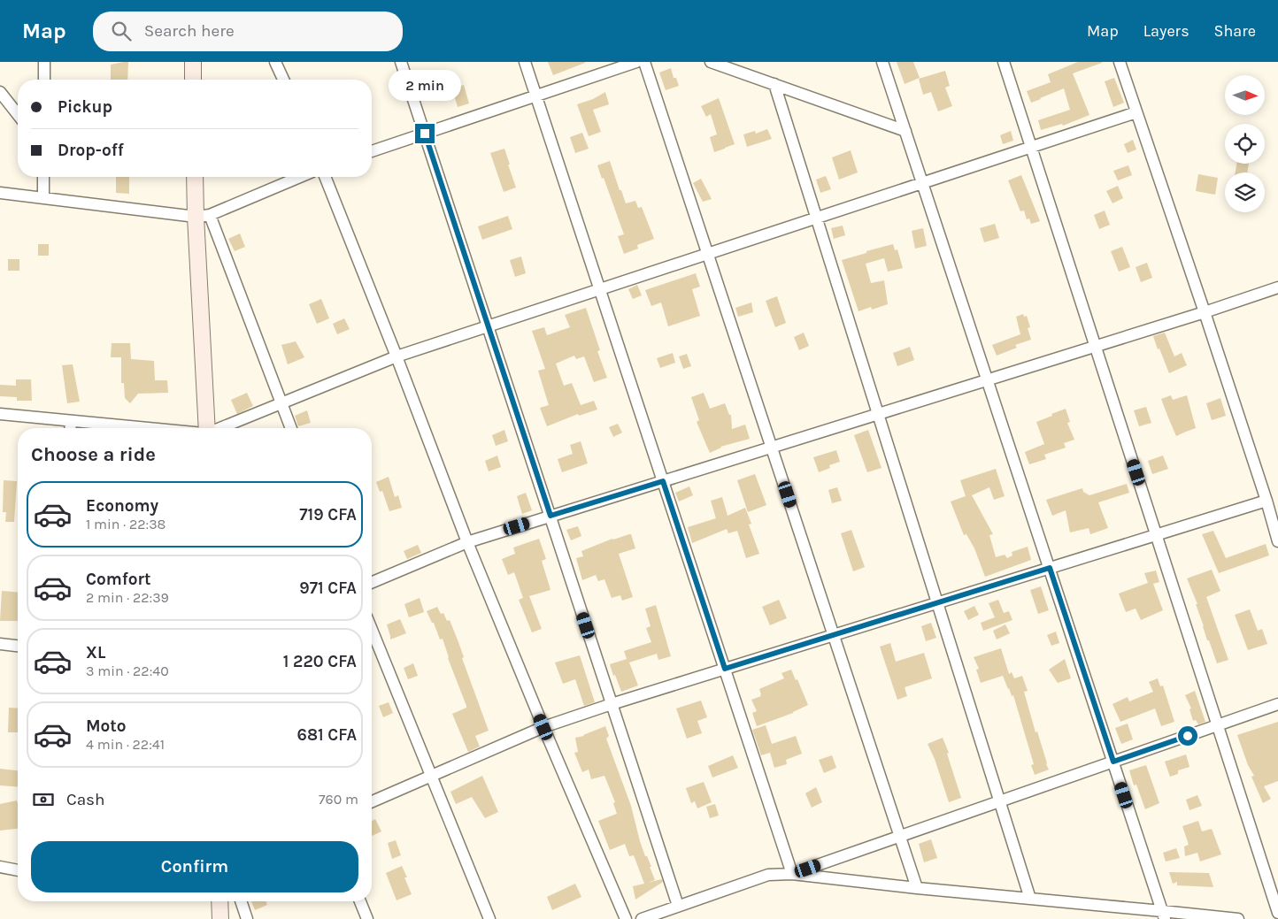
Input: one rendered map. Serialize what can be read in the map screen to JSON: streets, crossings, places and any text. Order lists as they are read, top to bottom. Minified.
{"north":"right","page":{"header":"Map","search":"Search here","nav":["Map","Layers","Share"],"bubble":"2 min","banner":["Pickup","Drop-off"],"heading":"Choose a ride","list":[{"name":"Economy","note":"1 min · 22:38","value":"719 CFA"},{"name":"Comfort","note":"2 min · 22:39","value":"971 CFA"},{"name":"XL","note":"3 min · 22:40","value":"1 220 CFA"},{"name":"Moto","note":"4 min · 22:41","value":"681 CFA"}],"pay":["Cash","760 m"],"buttons":"Confirm"}}
